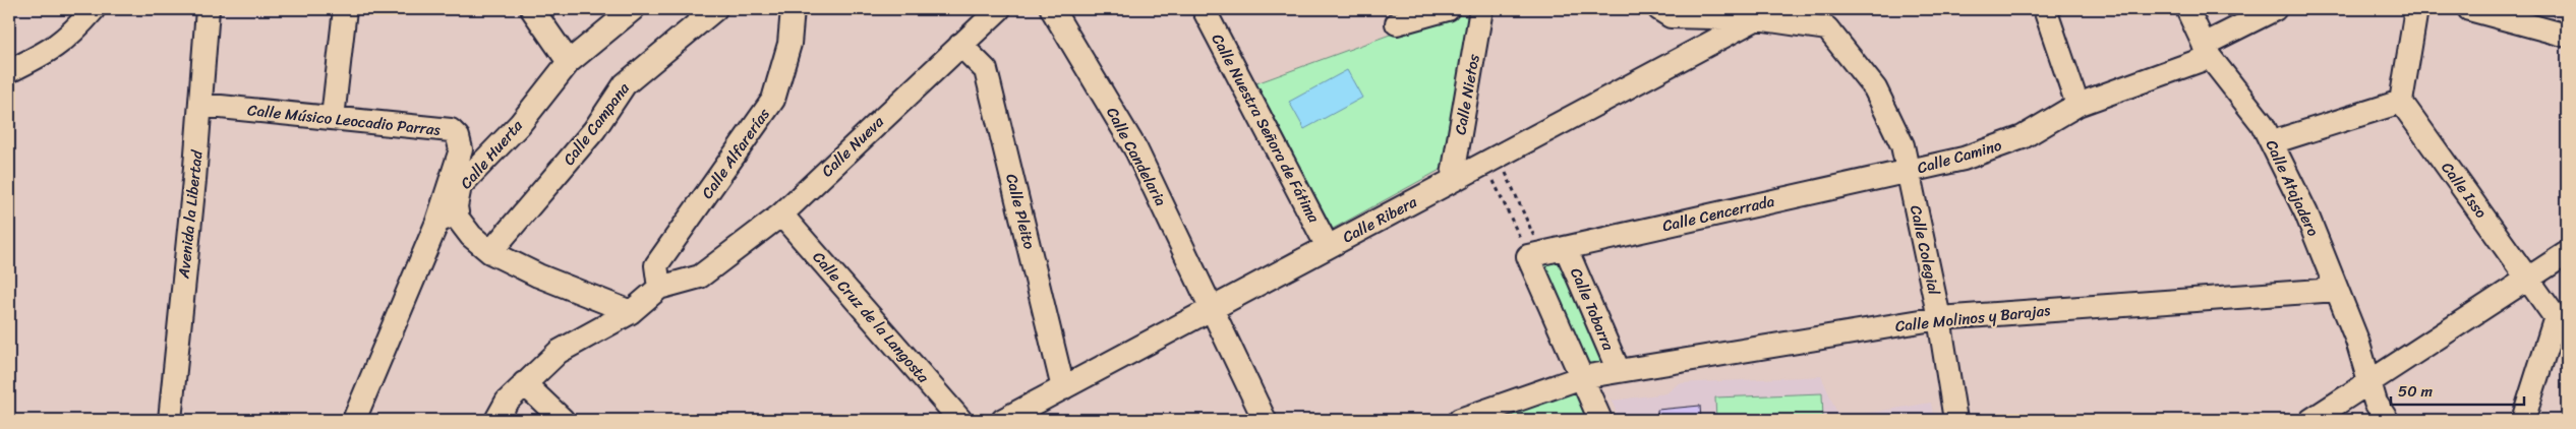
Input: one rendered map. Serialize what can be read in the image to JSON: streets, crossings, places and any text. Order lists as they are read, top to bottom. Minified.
{"streets":{"street":["Calle Nietos","Calle Músico Leocadio Parras","Calle Campana","Calle Nuestra Señora de Fátima","Calle Nueva","Calle Alfarerías","Calle Huerta","Calle Candelaria","Calle Camino","Calle Atajadero","Calle Isso","Calle Pleito","Calle Cencerrada","Avenida la Libertad","Calle Ribera","Calle Colegial","Calle Tobarra","Calle Cruz de la Langosta","Calle Molinos y Barajas"]},"crossings":[["Calle Nietos","Calle Ribera"],["Calle Músico Leocadio Parras","Calle Huerta"],["Calle Músico Leocadio Parras","Avenida la Libertad"],["Calle Nuestra Señora de Fátima","Calle Ribera"],["Calle Nueva","Calle Alfarerías"],["Calle Nueva","Calle Pleito"],["Calle Nueva","Calle Cruz de la Langosta"],["Calle Candelaria","Calle Ribera"],["Calle Camino","Calle Atajadero"],["Calle Camino","Calle Cencerrada"],["Calle Camino","Calle Ribera"],["Calle Camino","Calle Colegial"],["Calle Atajadero","Calle Molinos y Barajas"],["Calle Pleito","Calle Ribera"],["Calle Cencerrada","Calle Colegial"],["Calle Cencerrada","Calle Tobarra"],["Calle Colegial","Calle Molinos y Barajas"],["Calle Tobarra","Calle Molinos y Barajas"]],"scale_bar":"50 m"}
